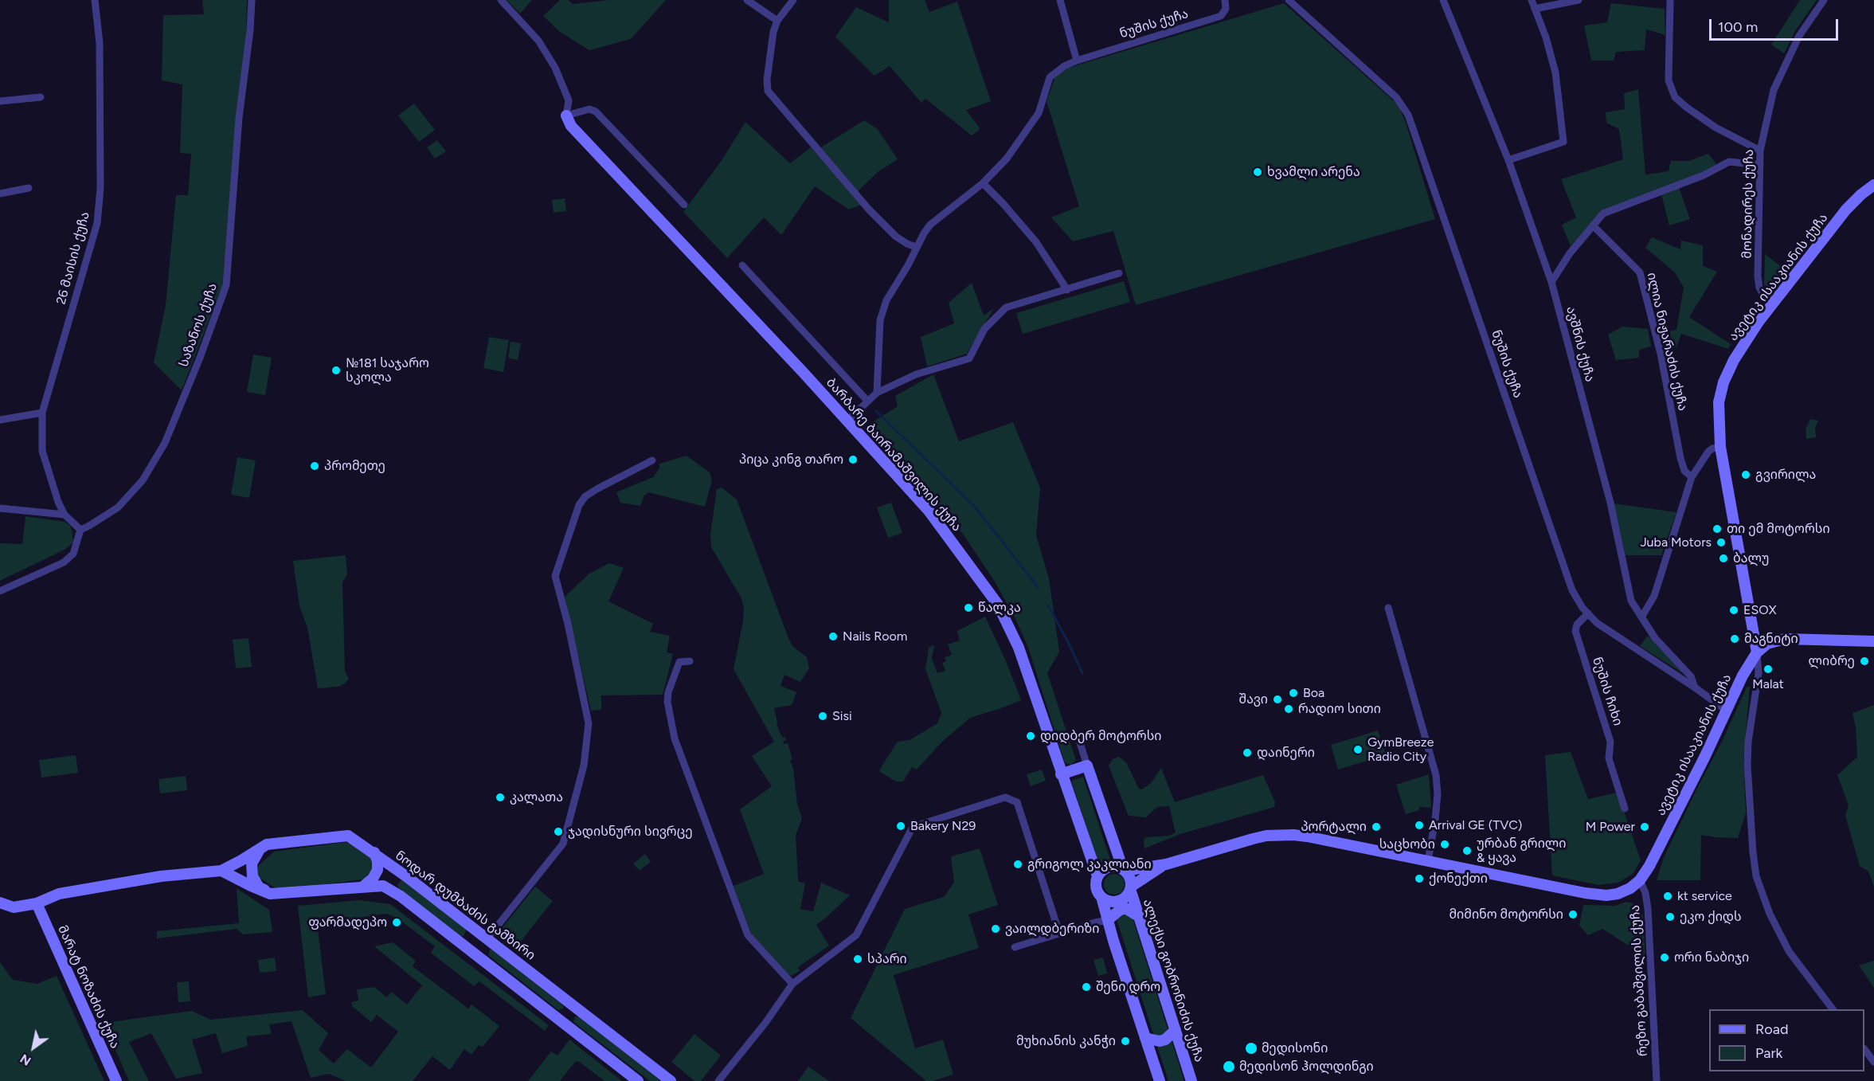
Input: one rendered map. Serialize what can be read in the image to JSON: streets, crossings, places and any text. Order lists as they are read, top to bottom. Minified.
{"streets":{"street":["ნუშის ქუჩა","მონადირეს ქუჩა","26 მაისის ქუჩა","ავეტიკ ისააკიანის ქუჩა","საზანოს ქუჩა","ილია ნიჟარაძის ქუჩა","ავშნის ქუჩა","ბარბარე ბაირამაშვილის ქუჩა","ნუშის ჩიხი","ნოდარ დუმბაძის გამზირი","ალექსი გობრონიძის ქუჩა","რეზო გაბაშვილის ქუჩა","მარატ ნოზაძის ქუჩა"]},"crossings":[["ნუშის ქუჩა","ავეტიკ ისააკიანის ქუჩა"],["ნუშის ქუჩა","ავშნის ქუჩა"],["ნუშის ქუჩა","ნუშის ჩიხი"],["მონადირეს ქუჩა","ავეტიკ ისააკიანის ქუჩა"],["ავეტიკ ისააკიანის ქუჩა","ბარბარე ბაირამაშვილის ქუჩა"],["ავეტიკ ისააკიანის ქუჩა","ალექსი გობრონიძის ქუჩა"],["ავეტიკ ისააკიანის ქუჩა","რეზო გაბაშვილის ქუჩა"],["ბარბარე ბაირამაშვილის ქუჩა","ალექსი გობრონიძის ქუჩა"],["ნოდარ დუმბაძის გამზირი","მარატ ნოზაძის ქუჩა"]],"places":["ხვამლი არენა","№181 საჯარო სკოლა","პიცა კინგ თარო","პრომეთე","გვირილა","თი ემ მოტორსი","Juba Motors","ბალუ","წალკა","ESOX","Nails Room","მაგნიტი","ლიბრე","Malat","Boa","შავი","რადიო სითი","Sisi","დიდბერ მოტორსი","GymBreeze Radio City","დაინერი","კალათა","Arrival GE (TVC)","Bakery N29","პორტალი","M Power","ჯადისნური სივრცე","საცხობი","ურბან გრილი & ყავა","გრიგოლ კაკლიანი","ქონექთი","kt service","მიმინო მოტორსი","ეკო ქიდს","ფარმადეპო","ვაილდბერიზი","ორი ნაბიჯი","სპარი","შენი დრო","მუხიანის კანჭი","მედისონი","მედისონ ჰოლდინგი"],"legend":["Road","Park"],"scale_bar":"100 m","north":"bottom left"}
